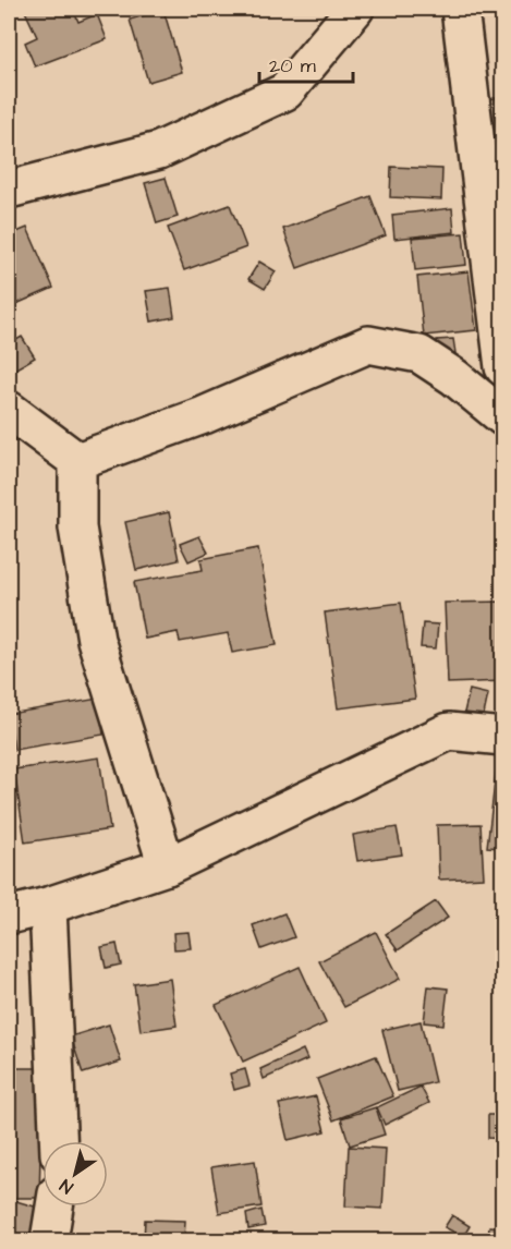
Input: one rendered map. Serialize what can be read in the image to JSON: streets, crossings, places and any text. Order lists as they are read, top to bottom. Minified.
{"scale_bar":"20 m","north":"bottom left"}
